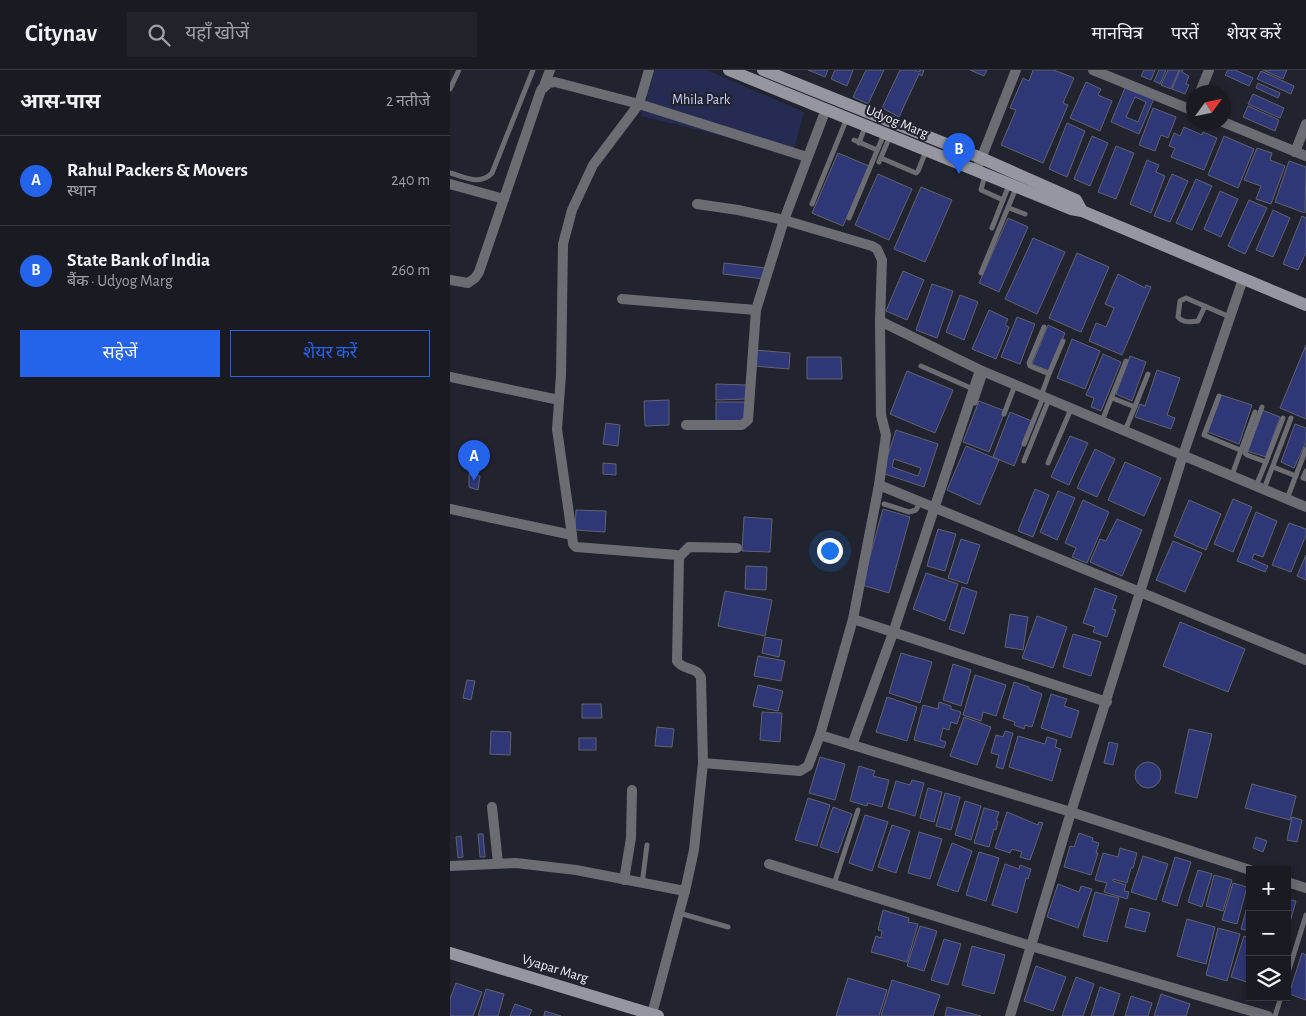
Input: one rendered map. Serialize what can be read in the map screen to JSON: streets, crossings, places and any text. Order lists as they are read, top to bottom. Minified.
{"streets":{"street":["Udyog Marg","Vyapar Marg"]},"parks":["Mhila Park"],"north":"top right","page":{"header":"Citynav","search":"यहाँ खोजें","nav":["मानचित्र","परतें","शेयर करें"],"heading":["आस-पास","2 नतीजे"],"pins":["B","A"],"list":[{"mark":"A","name":"Rahul Packers & Movers","note":"स्थान","value":"240 m"},{"mark":"B","name":"State Bank of India","note":"बैंक · Udyog Marg","value":"260 m"}],"buttons":["सहेजें","शेयर करें"],"map_buttons":["+","−"]}}
